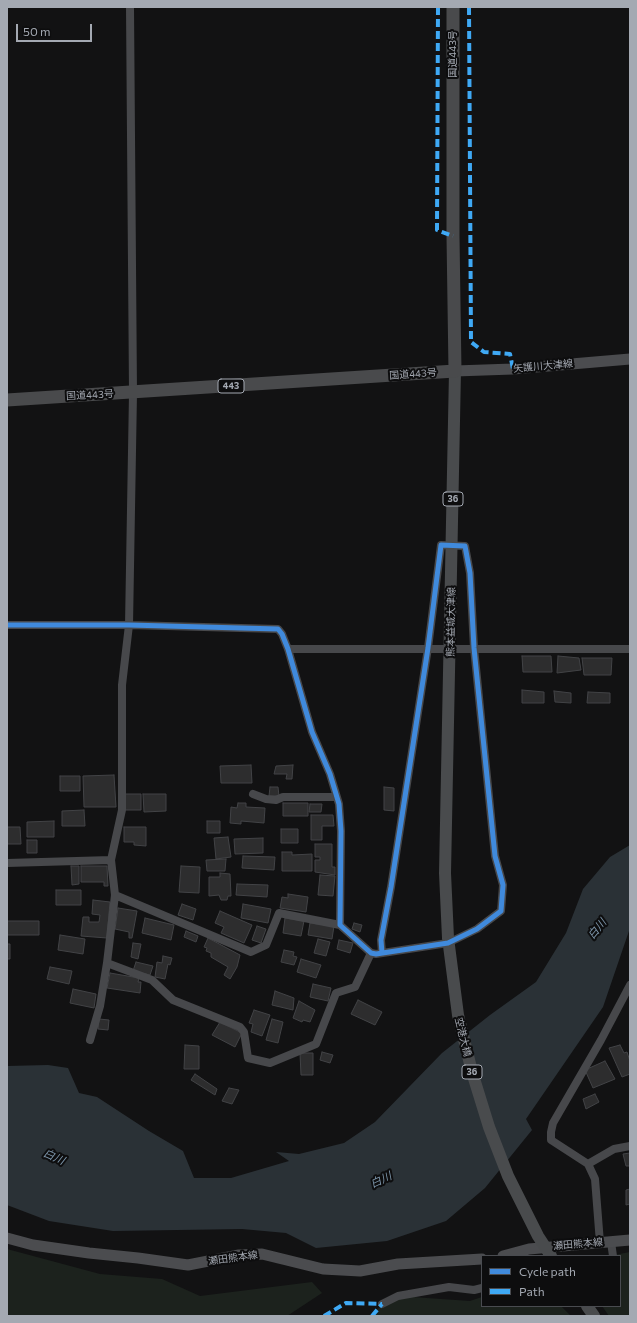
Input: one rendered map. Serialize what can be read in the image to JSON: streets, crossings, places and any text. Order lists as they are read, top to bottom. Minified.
{"streets":{"highway":["国道443号","443"],"main road":["矢護川大津線","36","熊本益城大津線","空港大橋","瀬田熊本線"]},"crossings":[["国道443号","矢護川大津線"],["国道443号","熊本益城大津線"],["矢護川大津線","熊本益城大津線"],["熊本益城大津線","空港大橋"]],"water":["白川"],"legend":["Cycle path","Path"],"scale_bar":"50 m"}
